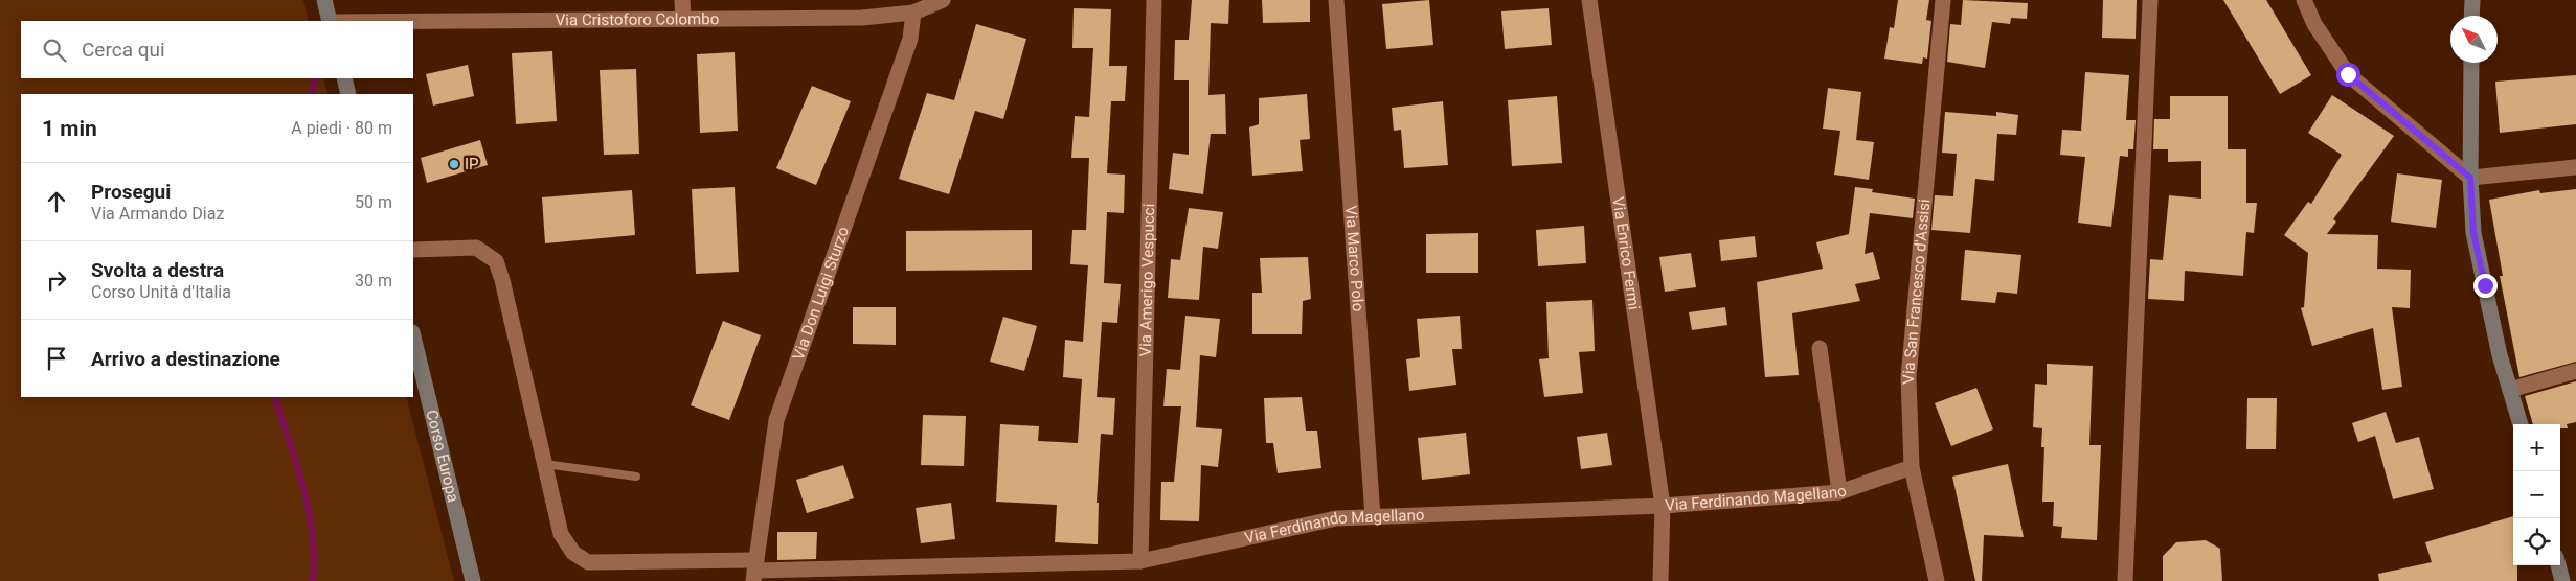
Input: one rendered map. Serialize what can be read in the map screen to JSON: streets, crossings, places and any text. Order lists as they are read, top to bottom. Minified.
{"streets":{"main road":["Corso Europa"],"street":["Via Cristoforo Colombo","Via Enrico Fermi","Via Marco Polo","Via Amerigo Vespucci","Via San Francesco d'Assisi","Via Don Luigi Sturzo","Via Ferdinando Magellano"]},"crossings":[["Via Cristoforo Colombo","Via Don Luigi Sturzo"],["Via Enrico Fermi","Via Ferdinando Magellano"],["Via Marco Polo","Via Ferdinando Magellano"],["Via Amerigo Vespucci","Via Ferdinando Magellano"],["Via San Francesco d'Assisi","Via Ferdinando Magellano"],["Via Don Luigi Sturzo","Via Ferdinando Magellano"]],"places":["IP"],"north":"top left","page":{"search":"Cerca qui","heading":["1 min","A piedi · 80 m"],"list":[["Prosegui","Via Armando Diaz","50 m"],["Svolta a destra","Corso Unità d'Italia","30 m"],"Arrivo a destinazione"],"map_buttons":["+","−"]}}
